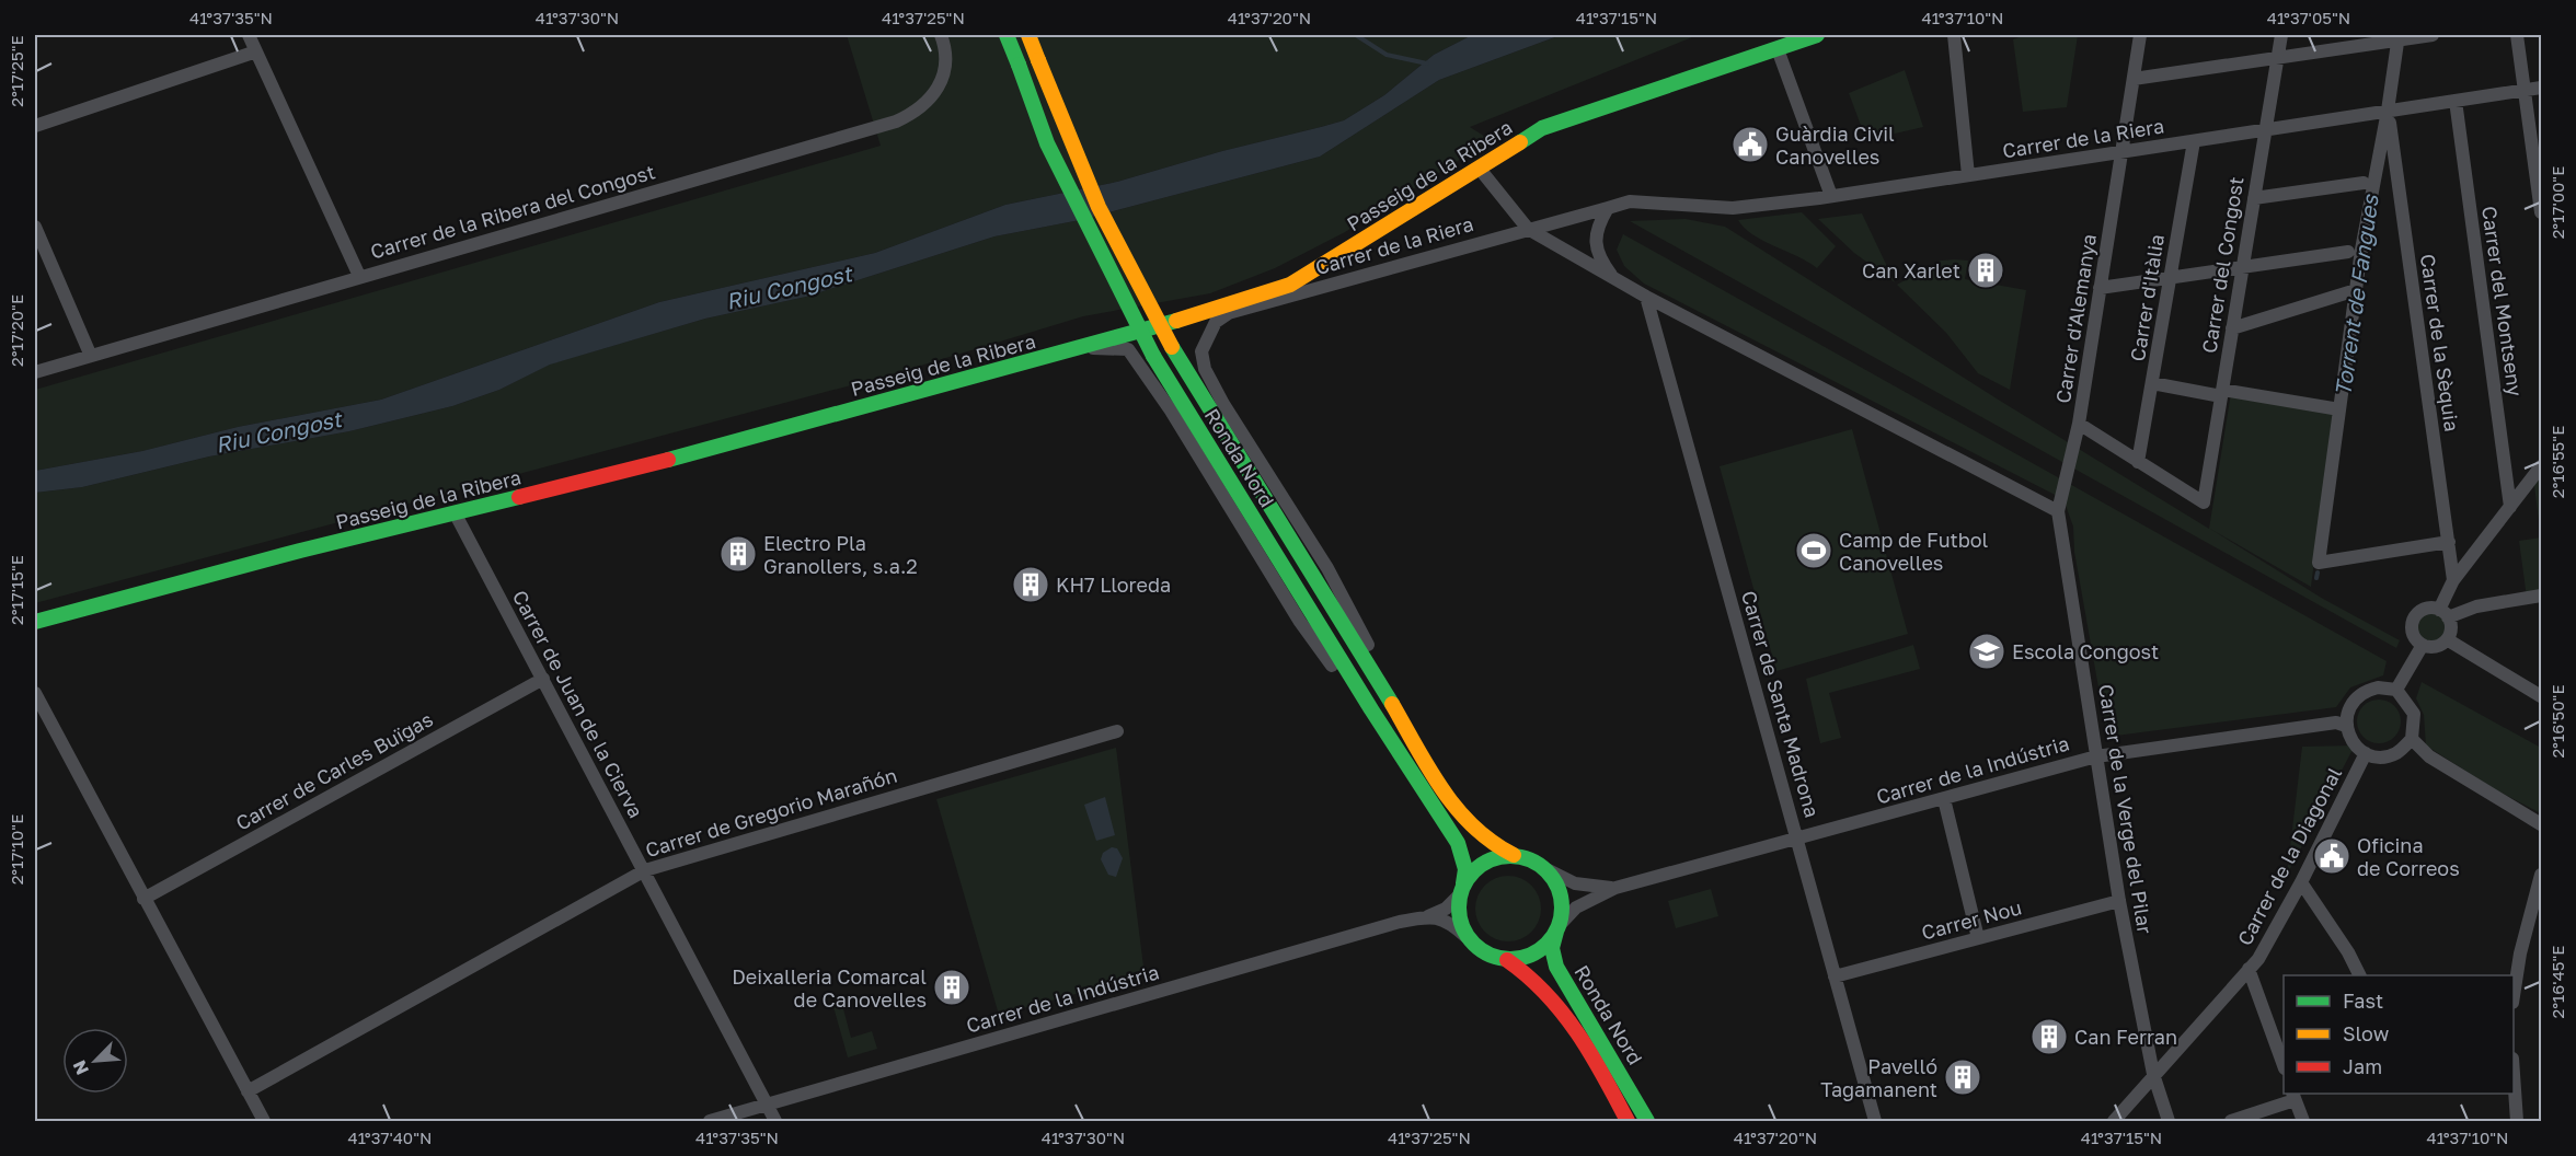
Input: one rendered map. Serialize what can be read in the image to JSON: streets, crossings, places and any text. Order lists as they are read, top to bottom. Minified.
{"streets":{"main road":["Passeig de la Ribera","Ronda Nord"],"street":["Carrer de la Riera","Carrer de la Ribera del Congost","Carrer del Congost","Carrer d'Itàlia","Carrer del Montseny","Carrer d'Alemanya","Carrer de la Sèquia","Carrer de Juan de la Cierva","Carrer de Santa Madrona","Carrer de la Indústria","Carrer de Carles Buïgas","Carrer de la Verge del Pilar","Carrer de Gregorio Marañón","Carrer de la Diagonal","Carrer Nou"]},"crossings":[["Carrer de la Riera","Passeig de la Ribera"],["Carrer de la Riera","Carrer del Congost"],["Carrer de la Riera","Carrer d'Itàlia"],["Carrer de la Riera","Carrer del Montseny"],["Carrer de la Riera","Carrer d'Alemanya"],["Carrer de la Riera","Carrer de la Sèquia"],["Passeig de la Ribera","Carrer de Juan de la Cierva"],["Carrer del Congost","Carrer d'Alemanya"],["Carrer d'Itàlia","Carrer d'Alemanya"],["Carrer d'Alemanya","Carrer de la Verge del Pilar"],["Ronda Nord","Carrer de la Indústria"],["Carrer de Juan de la Cierva","Carrer de la Indústria"],["Carrer de Juan de la Cierva","Carrer de Carles Buïgas"],["Carrer de Juan de la Cierva","Carrer de Gregorio Marañón"],["Carrer de Santa Madrona","Carrer de la Indústria"],["Carrer de Santa Madrona","Carrer Nou"],["Carrer de la Indústria","Carrer de la Verge del Pilar"],["Carrer de la Indústria","Carrer de la Diagonal"],["Carrer de la Verge del Pilar","Carrer de la Diagonal"],["Carrer de la Verge del Pilar","Carrer Nou"]],"water":["Riu Congost","Torrent de Fangues"],"places":{"public building":["Guàrdia Civil Canovelles","Oficina de Correos"],"building":["Can Xarlet","Electro Pla Granollers, s.a.2","KH7 Lloreda","Deixalleria Comarcal de Canovelles","Can Ferran","Pavelló Tagamanent"],"sports":["Camp de Futbol Canovelles"],"school or university":["Escola Congost"]},"legend":["Fast","Slow","Jam"],"north":"bottom left","coordinates":["41°37'35\"N","41°37'30\"N","41°37'25\"N","41°37'20\"N","41°37'15\"N","41°37'10\"N","41°37'05\"N","2°17'25\"E","2°17'00\"E","2°17'20\"E","2°16'55\"E","2°17'15\"E","2°16'50\"E","2°17'10\"E","2°16'45\"E","41°37'40\"N"]}
